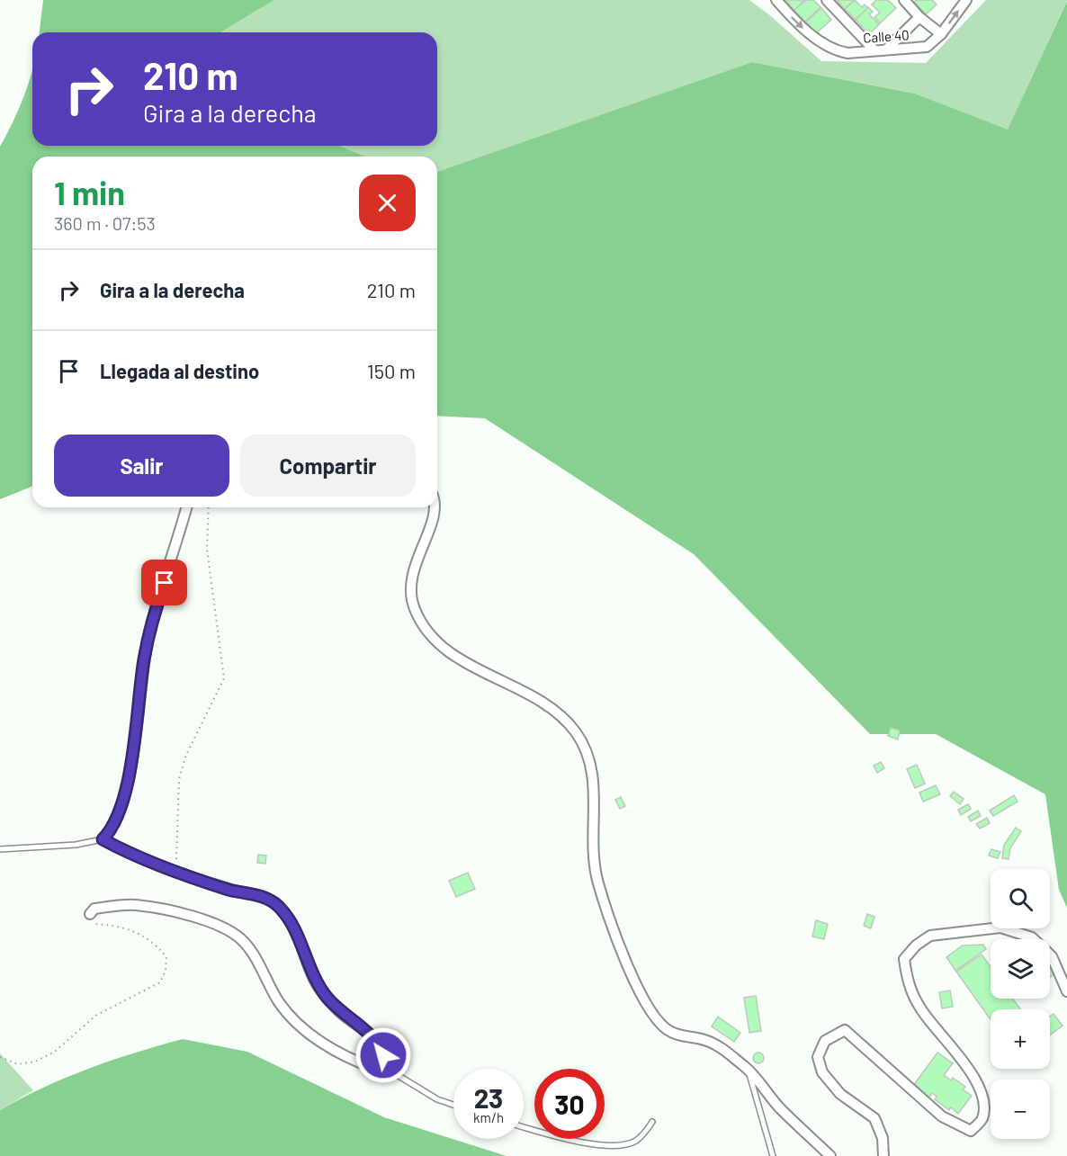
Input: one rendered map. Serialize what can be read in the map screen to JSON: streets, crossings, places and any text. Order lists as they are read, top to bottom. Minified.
{"streets":{"street":["Calle 40"]},"page":{"turn":["210 m","Gira a la derecha"],"heading":["1 min","360 m · 07:53"],"list":[{"name":"Gira a la derecha","value":"210 m"},{"name":"Llegada al destino","value":"150 m"}],"buttons":["Salir","Compartir"],"map_buttons":["+","−"],"speed":"23 km/h","limit":"30"}}
